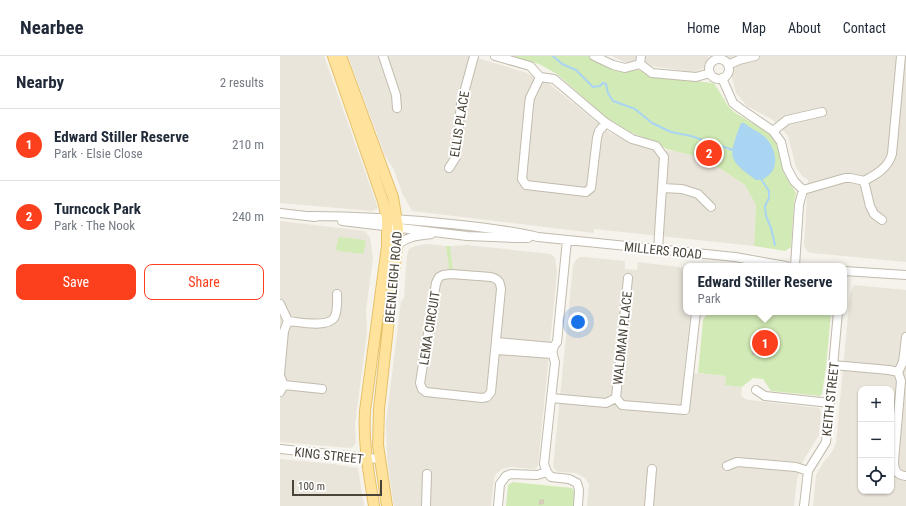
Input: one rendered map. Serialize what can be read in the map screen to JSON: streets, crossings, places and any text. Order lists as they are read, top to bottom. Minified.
{"streets":{"main road":["BEENLEIGH ROAD"],"street":["ELLIS PLACE","MILLERS ROAD","LEMA CIRCUIT","WALDMAN PLACE","KEITH STREET","KING STREET"]},"crossings":[["MILLERS ROAD","BEENLEIGH ROAD"],["BEENLEIGH ROAD","KING STREET"]],"scale_bar":"100 m","page":{"header":"Nearbee","nav":["Home","Map","About","Contact"],"heading":["Nearby","2 results"],"list":[{"mark":"1","name":"Edward Stiller Reserve","note":"Park · Elsie Close","value":"210 m"},{"mark":"2","name":"Turncock Park","note":"Park · The Nook","value":"240 m"}],"pins":["2","1"],"buttons":["Save","Share"],"popup":["Edward Stiller Reserve","Park"],"map_buttons":["+","−"],"scale":"100 m"}}
